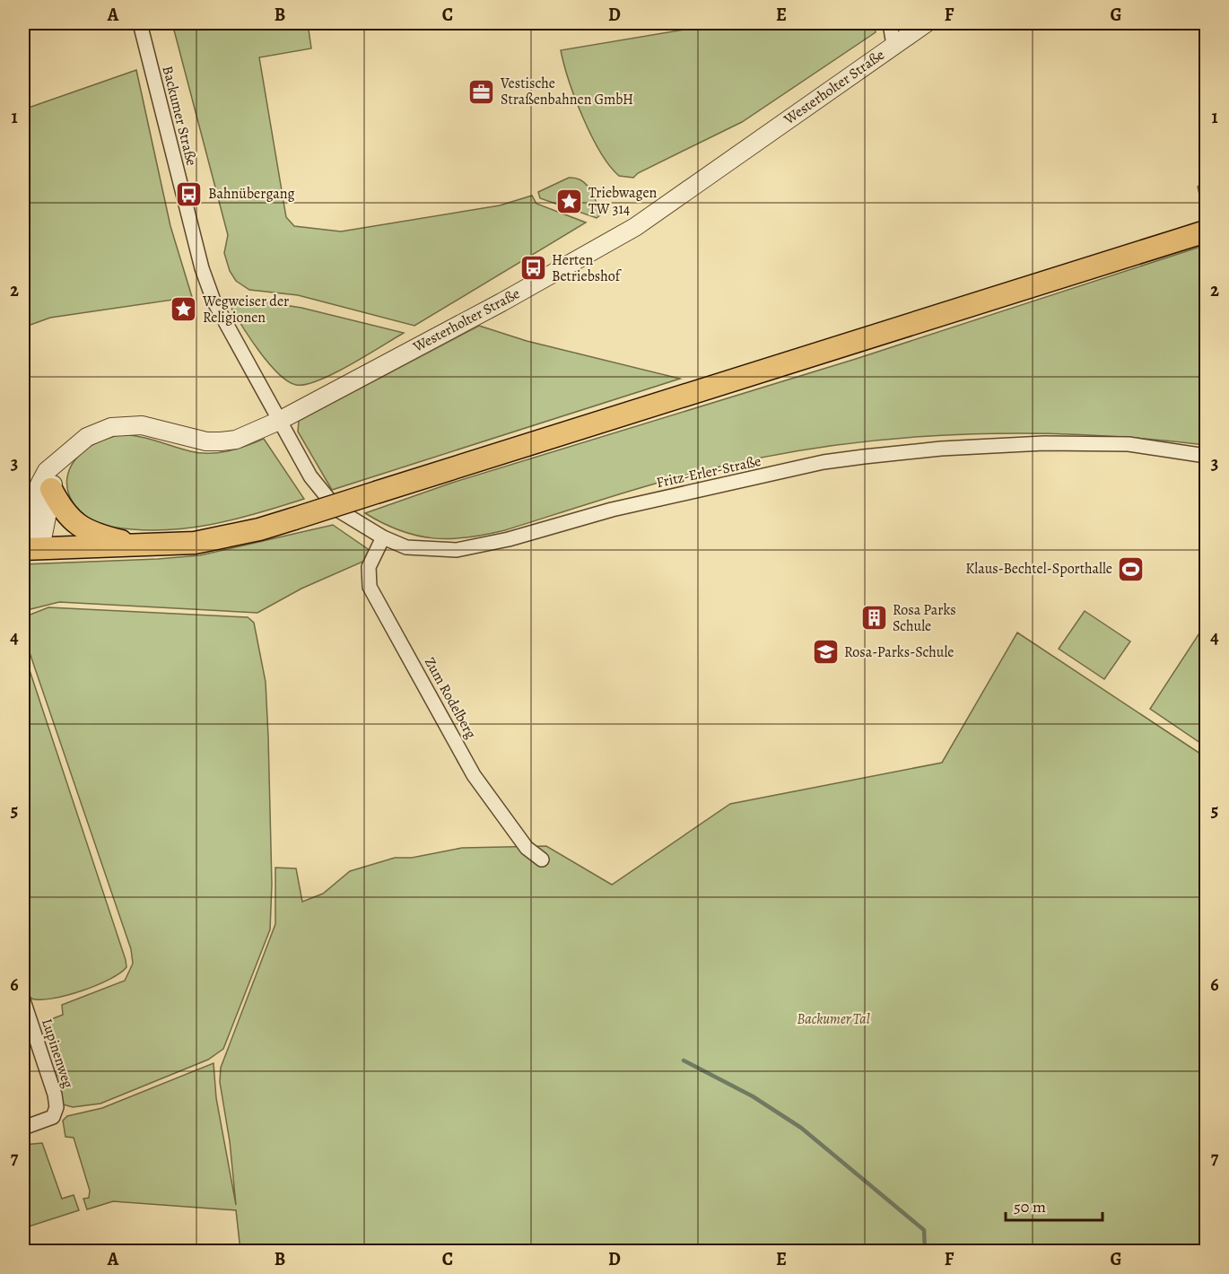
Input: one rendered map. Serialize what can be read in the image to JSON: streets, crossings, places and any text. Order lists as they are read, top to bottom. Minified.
{"streets":{"street":["Westerholter Straße","Backumer Straße","Fritz-Erler-Straße","Zum Rodelberg","Lupinenweg"]},"crossings":[["Westerholter Straße","Backumer Straße"],["Westerholter Straße","Fritz-Erler-Straße"],["Backumer Straße","Fritz-Erler-Straße"],["Fritz-Erler-Straße","Zum Rodelberg"]],"parks":["Backumer Tal"],"places":{"office":["Vestische Straßenbahnen GmbH"],"bus stop":["Bahnübergang","Herten Betriebshof"],"place":["Triebwagen TW 314","Wegweiser der Religionen"],"sports":["Klaus-Bechtel-Sporthalle"],"building":["Rosa Parks Schule"],"school or university":["Rosa-Parks-Schule"]},"scale_bar":"50 m","grid":{"columns":["A","B","C","D","E","F","G"],"rows":["1","2","3","4","5","6","7"]}}
